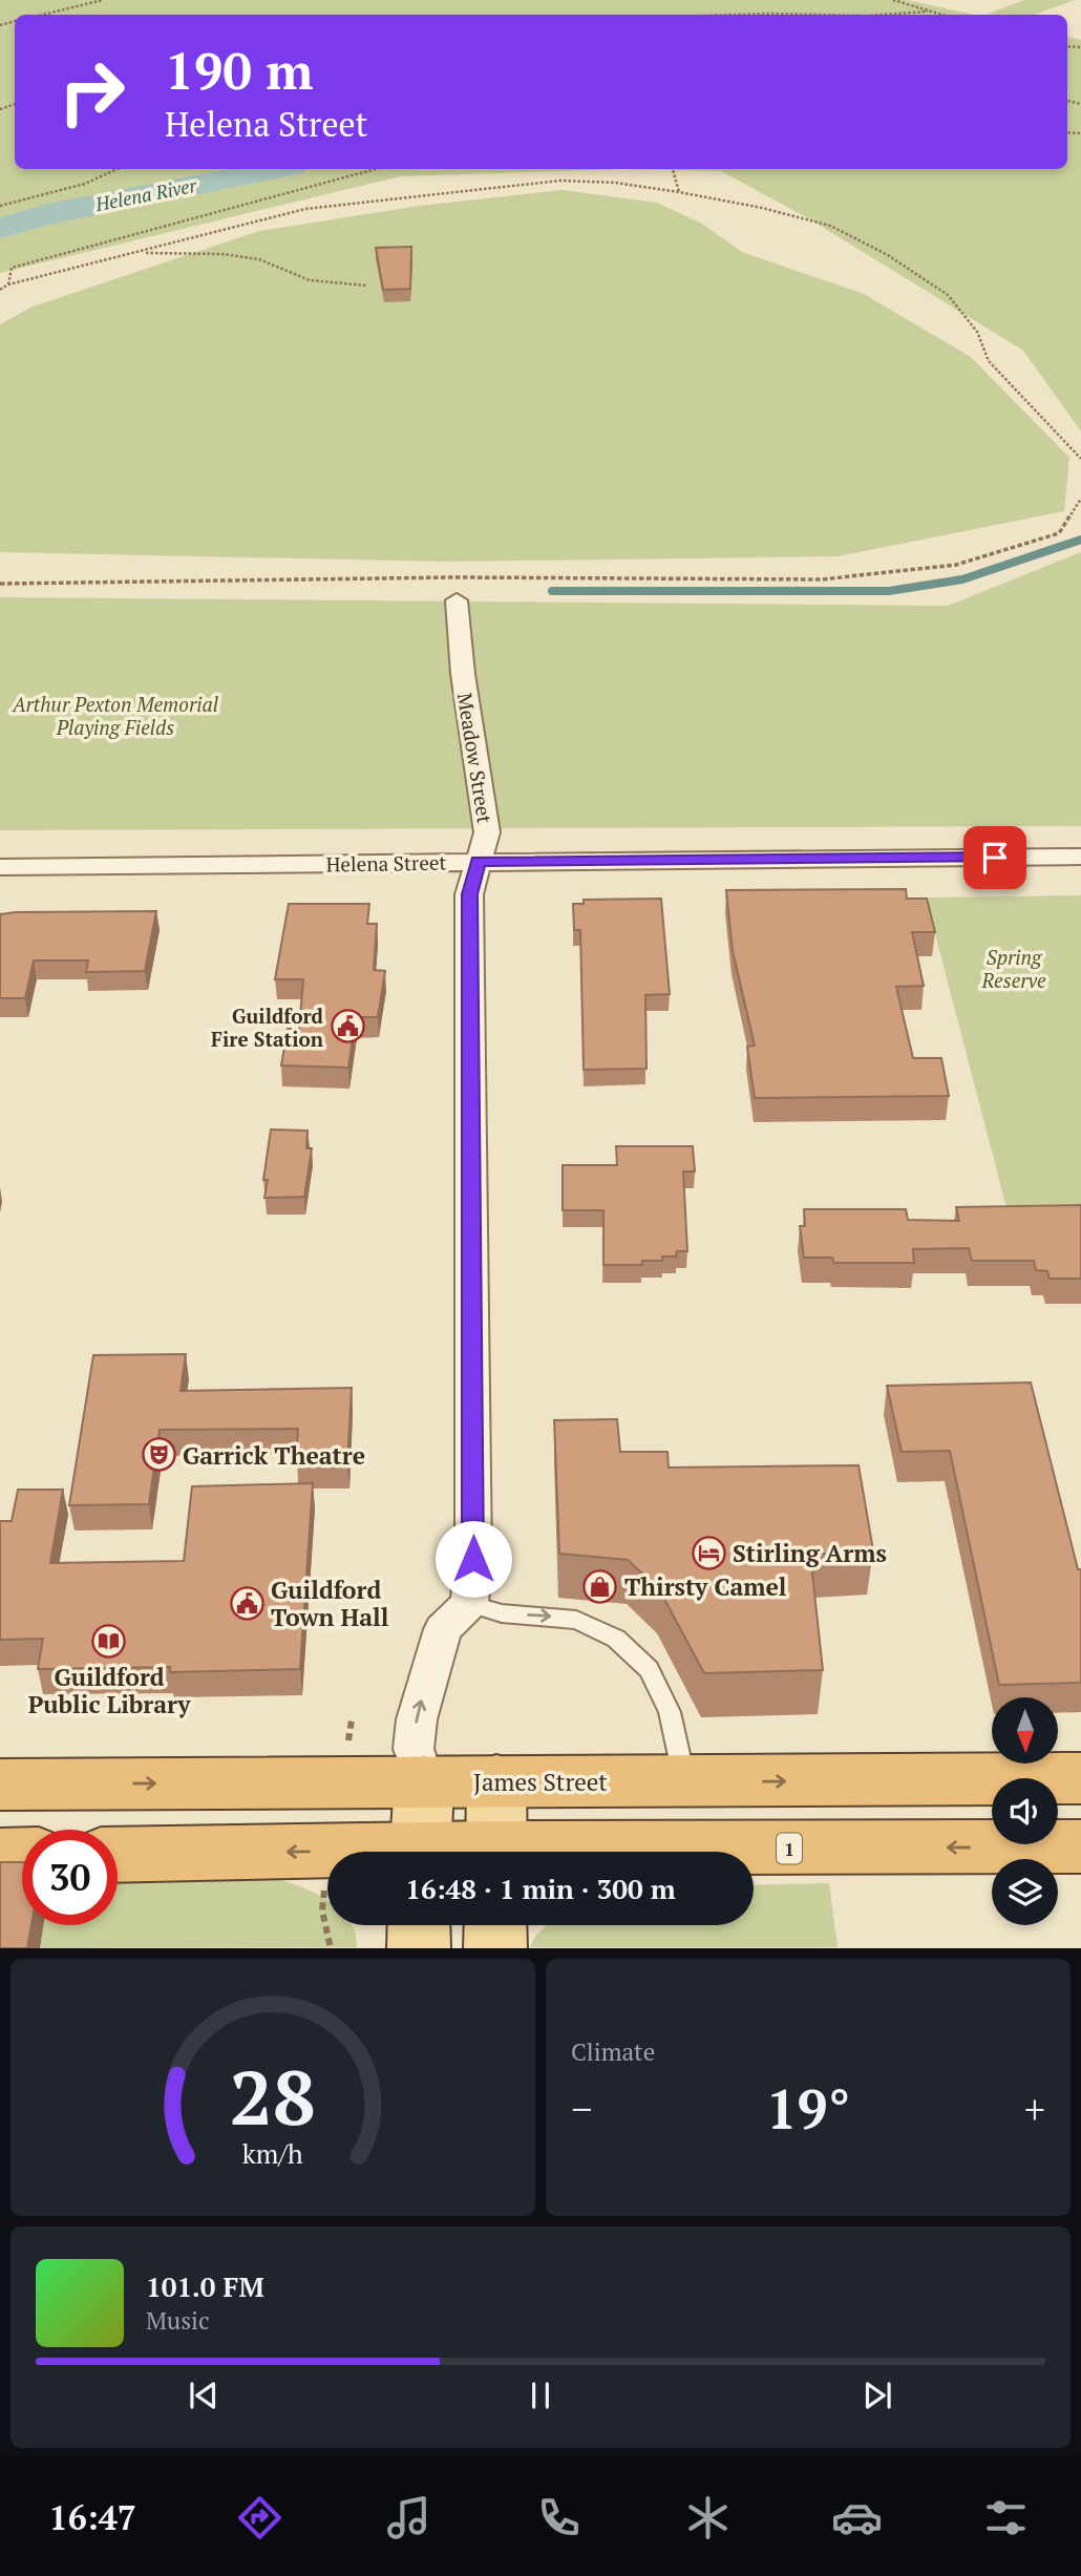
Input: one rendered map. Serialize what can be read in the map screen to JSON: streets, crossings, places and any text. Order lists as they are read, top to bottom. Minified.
{"streets":{"highway":["James Street","1"],"street":["Meadow Street","Helena Street"]},"crossings":[["Meadow Street","Helena Street"]],"water":["Helena River"],"parks":["Arthur Pexton Memorial Playing Fields","Spring Reserve"],"places":{"public building":["Guildford Fire Station","Guildford Town Hall"],"theatre":["Garrick Theatre"],"hotel":["Stirling Arms"],"shop":["Thirsty Camel"],"library":["Guildford Public Library"]},"north":"bottom","page":{"turn":["190 m","Helena Street"],"limit":"30","trip":"16:48 · 1 min · 300 m","tile":"Climate","heat":["−","19°","+"],"song":["101.0 FM","Music"],"tabs":"16:47","gauge":["28","km/h"]}}
